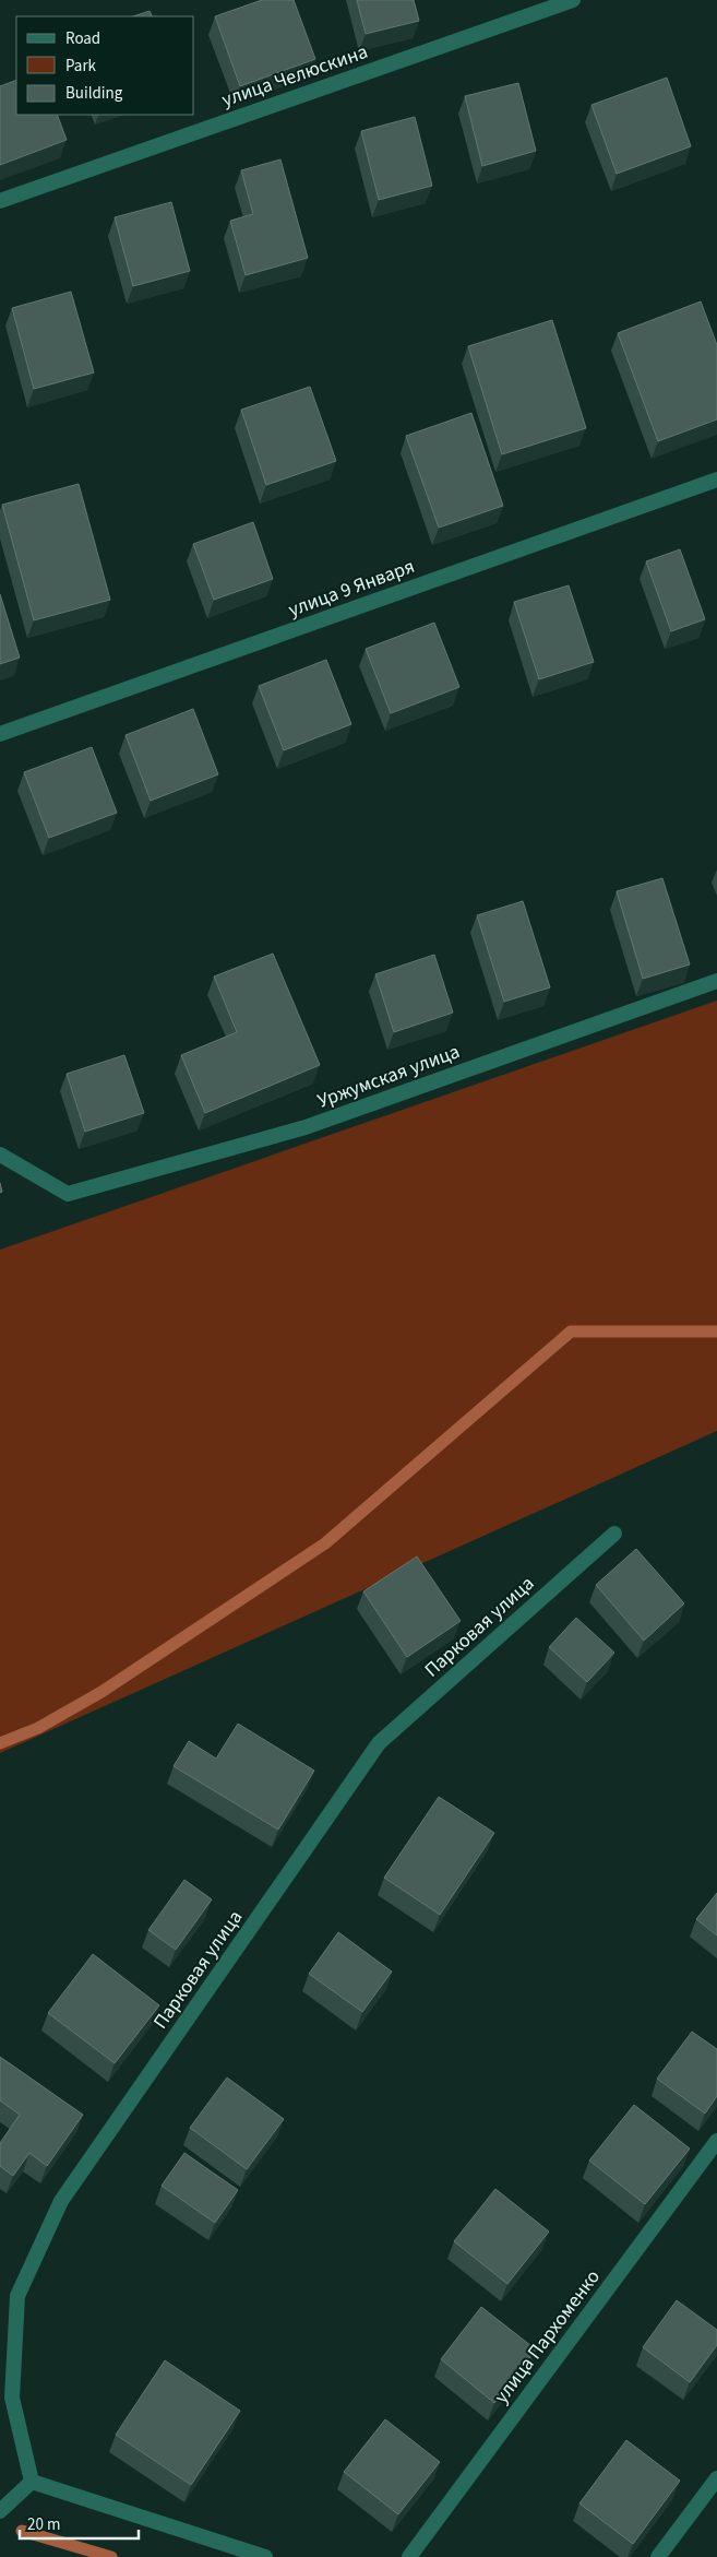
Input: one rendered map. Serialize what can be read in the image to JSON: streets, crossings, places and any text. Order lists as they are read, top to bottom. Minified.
{"streets":{"street":["улица Челюскина","улица 9 Января","Уржумская улица","Парковая улица","улица Пархоменко"]},"legend":["Road","Park","Building"],"scale_bar":"20 m"}
